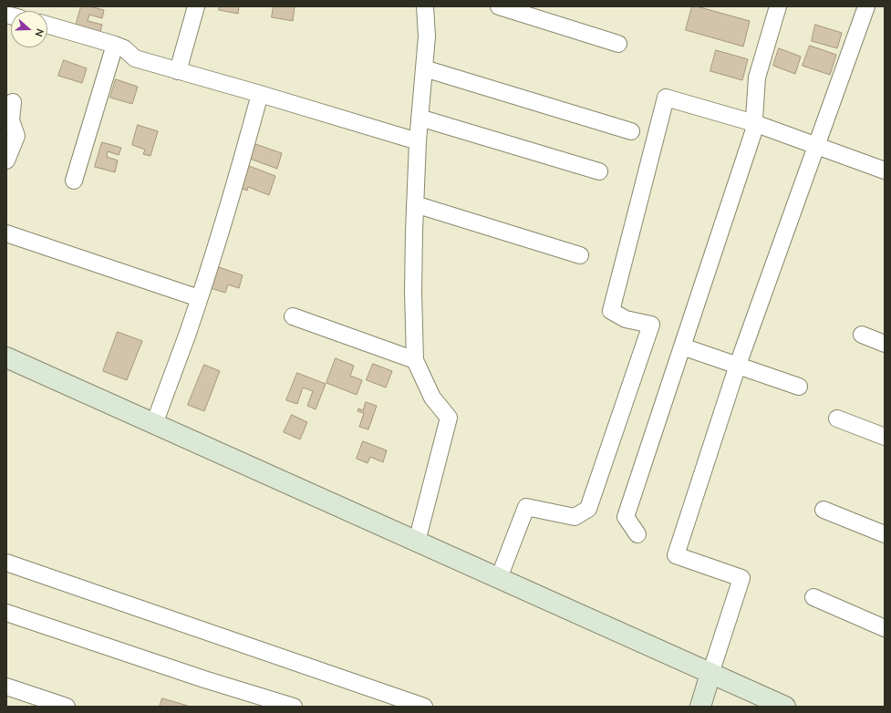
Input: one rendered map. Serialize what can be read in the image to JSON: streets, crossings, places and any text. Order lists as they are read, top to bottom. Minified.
{"north":"right"}
